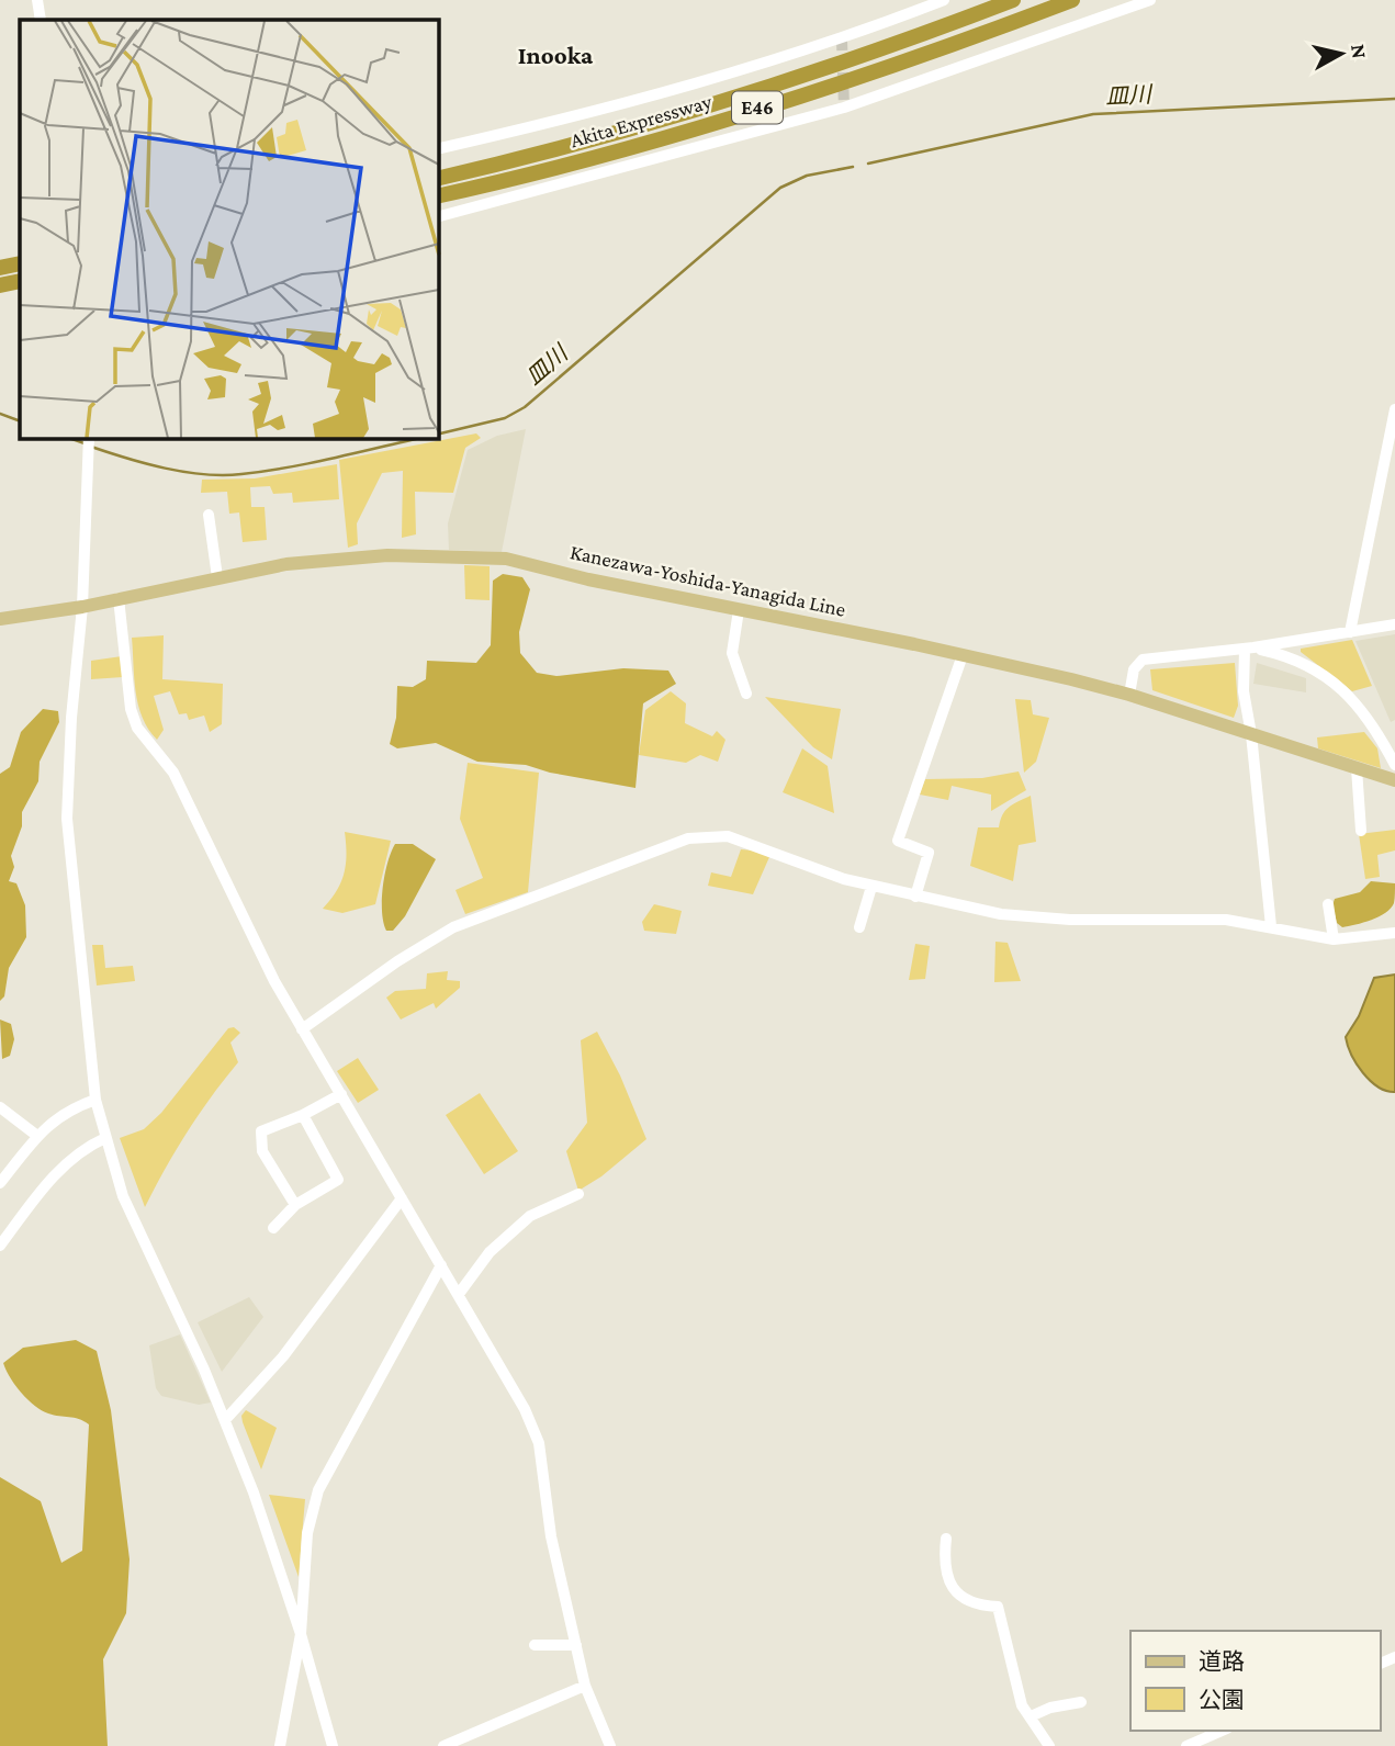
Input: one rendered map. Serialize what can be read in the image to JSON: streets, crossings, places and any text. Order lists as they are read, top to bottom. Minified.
{"streets":{"highway":["E46","Akita Expressway"],"main road":["Kanezawa-Yoshida-Yanagida Line"]},"districts":["Inooka"],"water":["皿川"],"legend":["道路","公園"],"north":"right"}
